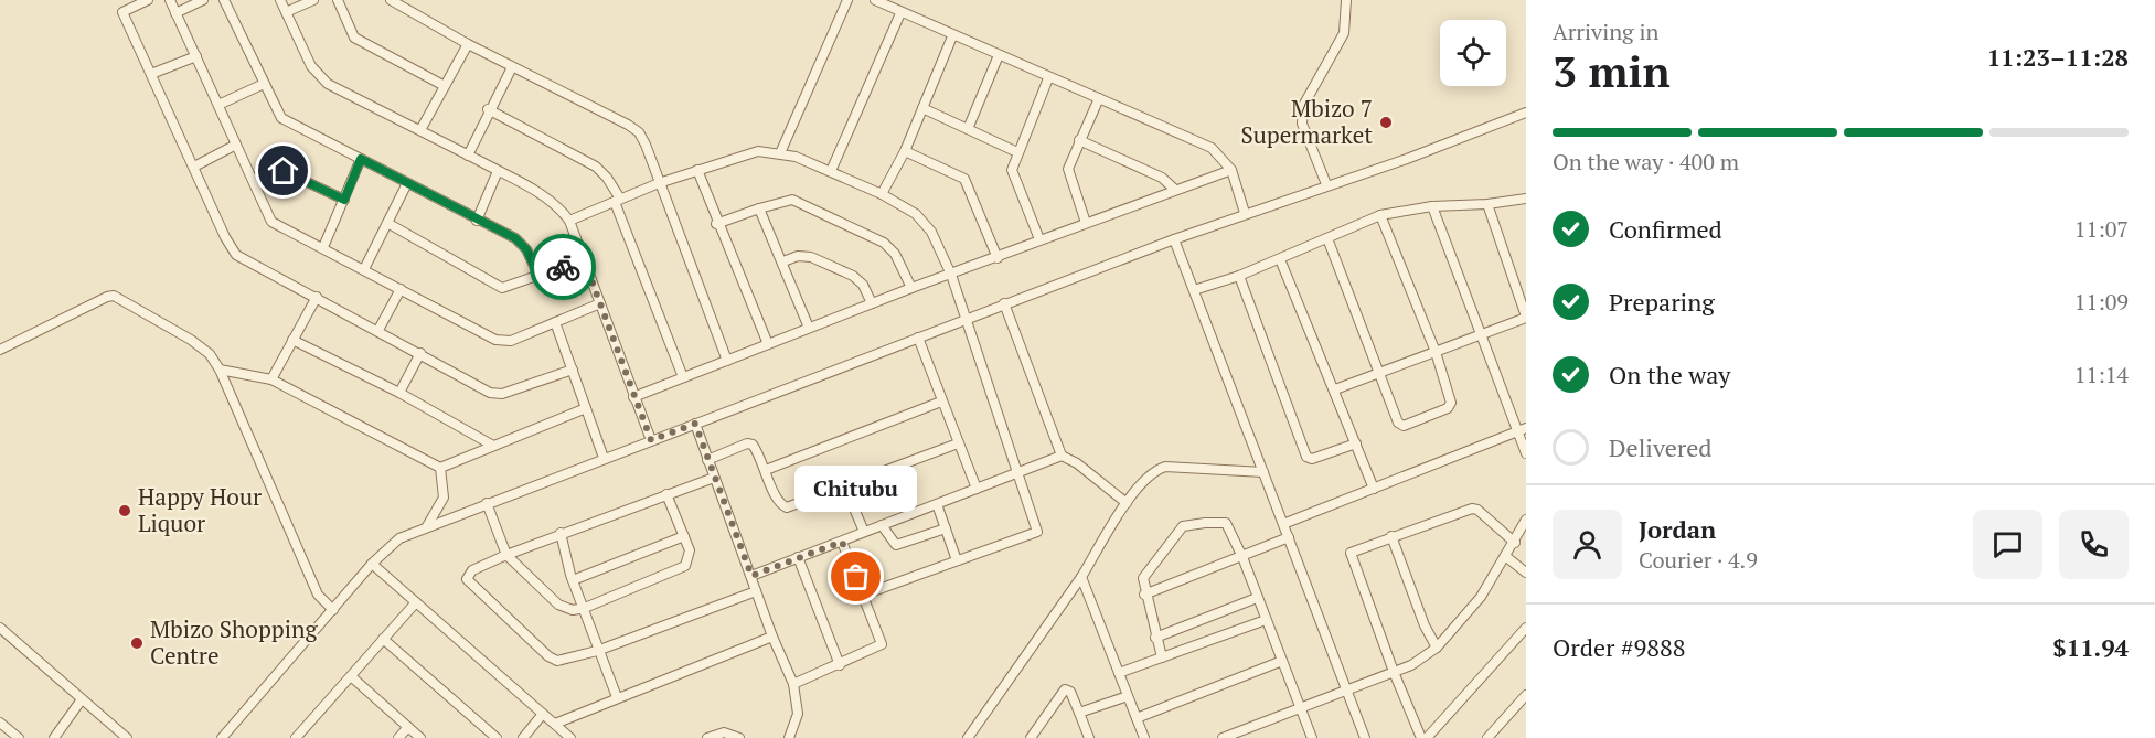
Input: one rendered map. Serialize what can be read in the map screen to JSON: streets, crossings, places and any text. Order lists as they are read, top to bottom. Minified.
{"places":["Mbizo 7 Supermarket","Happy Hour Liquor","Chitubu","Mbizo Shopping Centre"],"page":{"heading":["3 min","Arriving in","11:23–11:28"],"panel":["Jordan","Courier · 4.9","Order #9888","$11.94"],"bar":"On the way · 400 m","list":[["Confirmed","11:07"],["Preparing","11:09"],["On the way","11:14"],"Delivered"],"bubble":"Chitubu"}}
